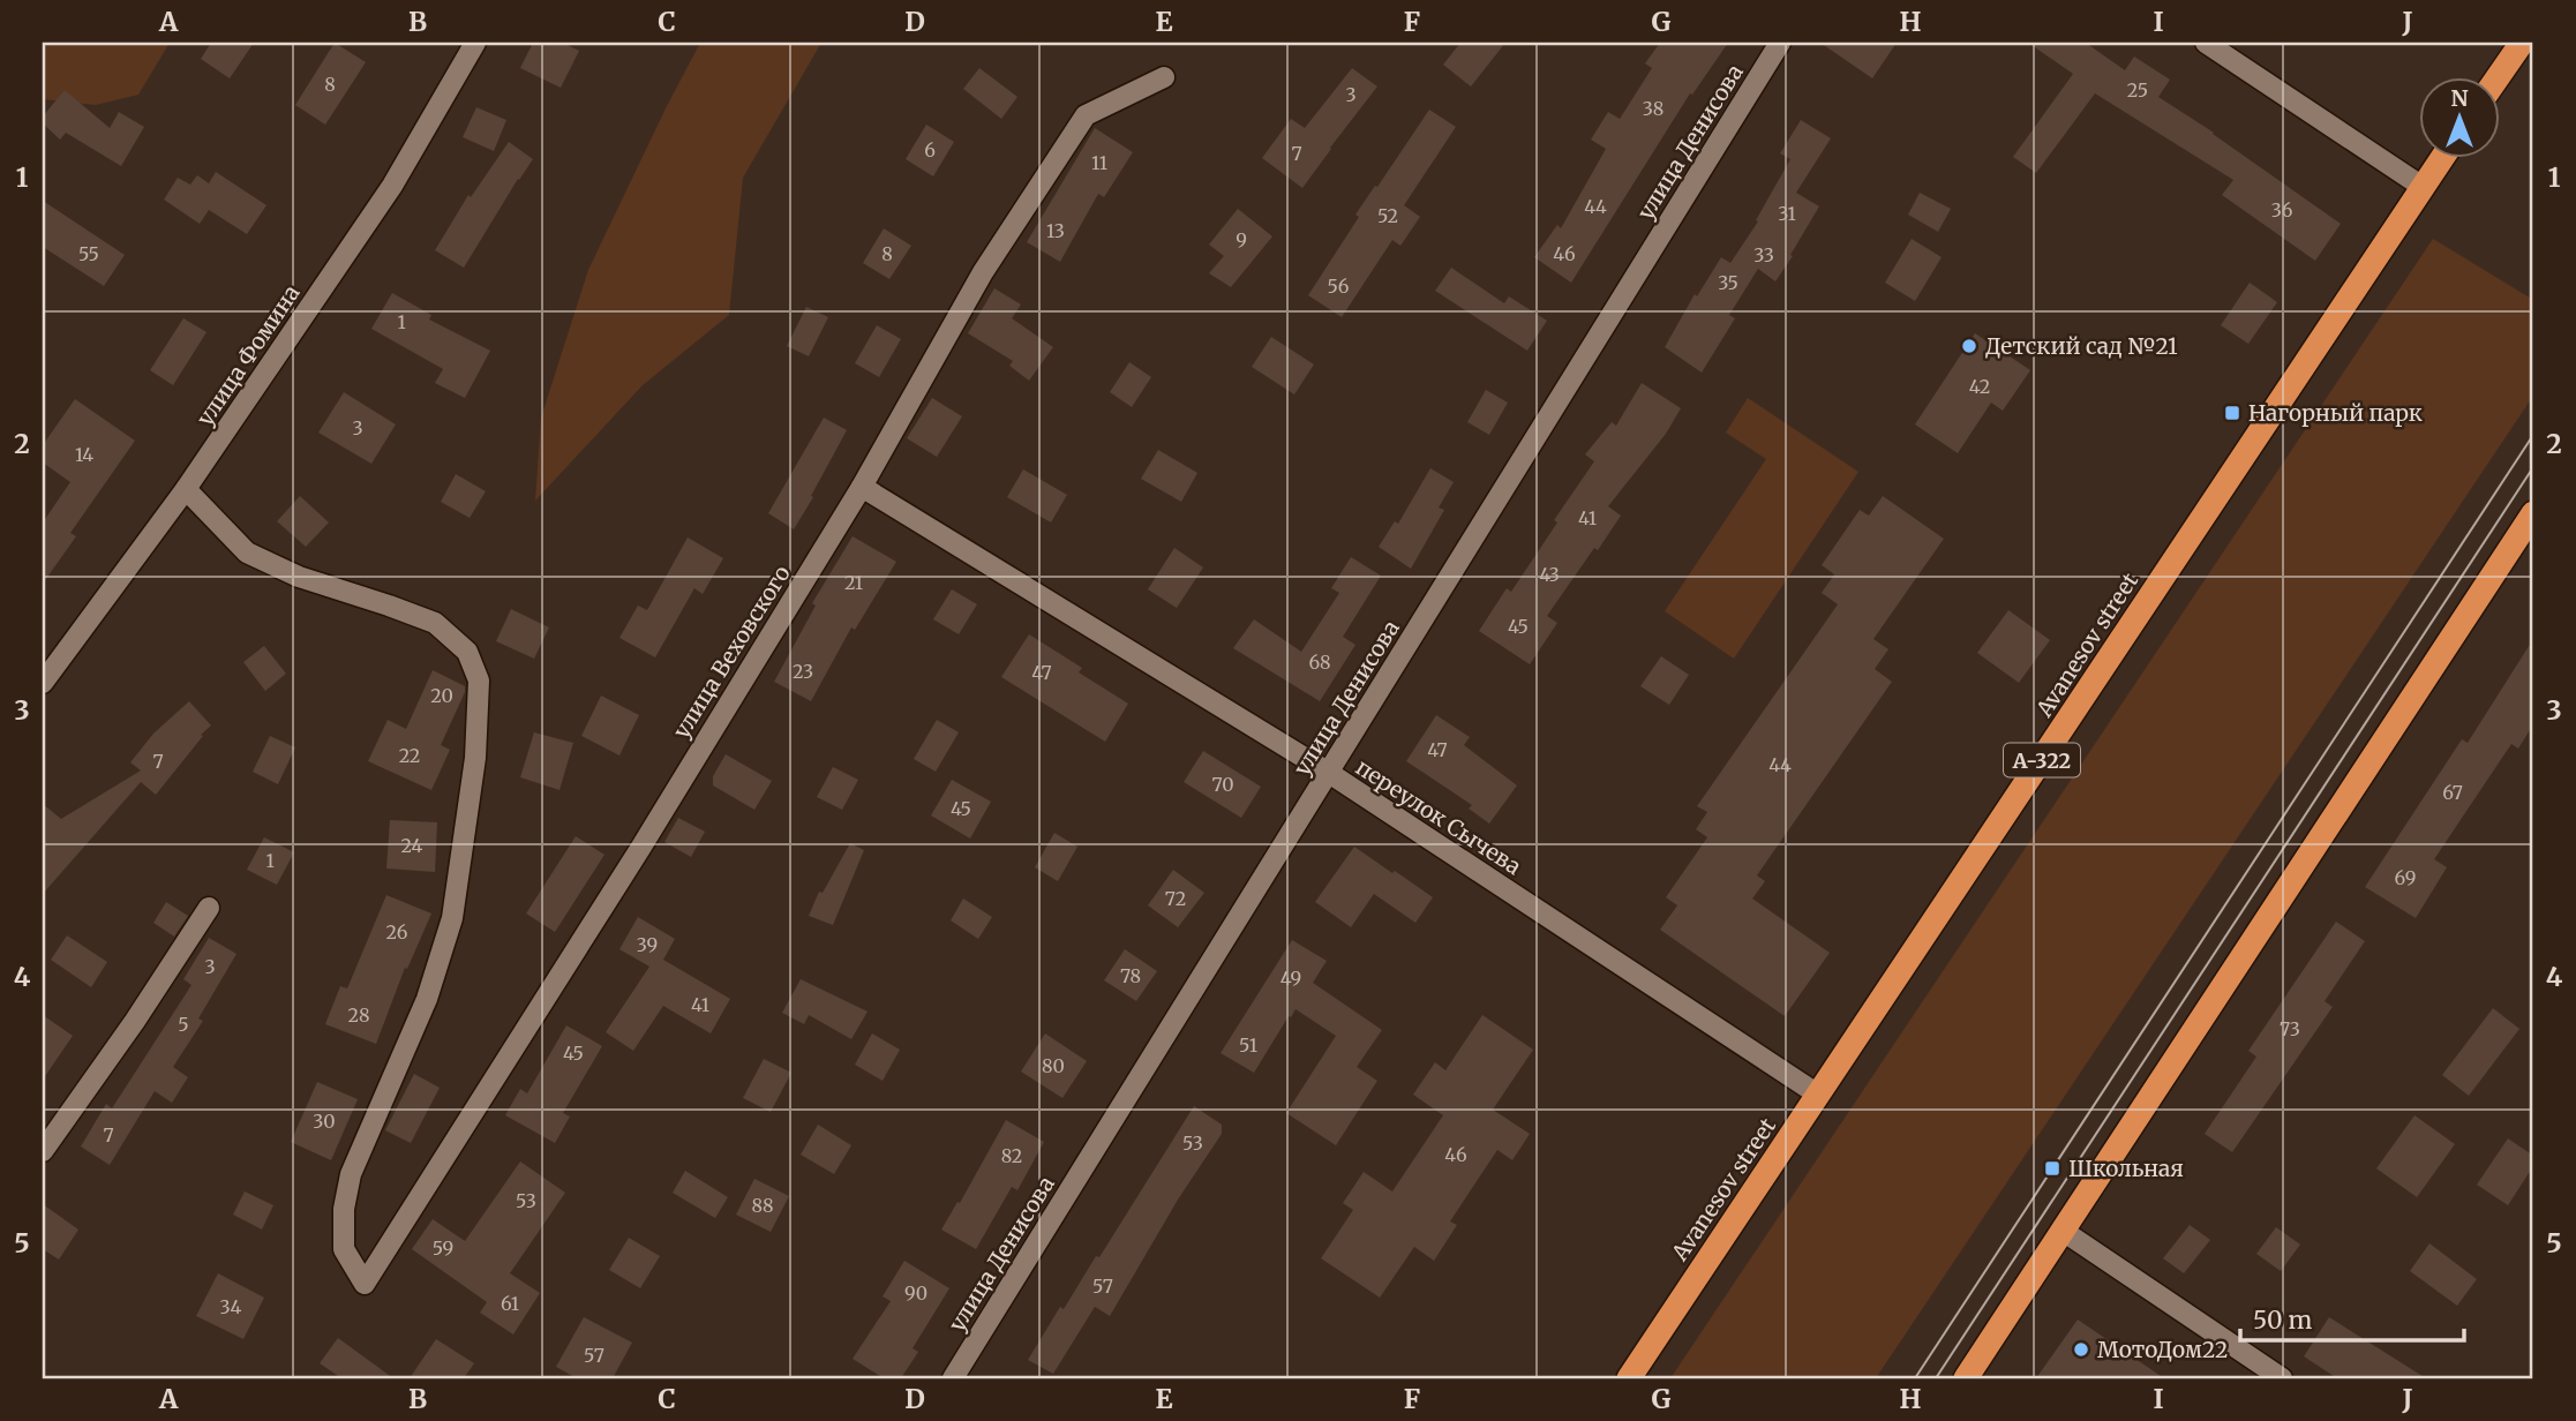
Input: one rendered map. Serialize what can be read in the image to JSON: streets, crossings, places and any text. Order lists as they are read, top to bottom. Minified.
{"streets":{"highway":["Avanesov street","А-322"],"street":["улица Денисова","улица Фомина","улица Веховского","переулок Сычева"]},"crossings":[["улица Денисова","переулок Сычева"],["улица Фомина","улица Веховского"],["Avanesov street","переулок Сычева"],["улица Веховского","переулок Сычева"]],"places":{"other":["Детский сад №21","МотоДом22"],"transit":["Нагорный парк","Школьная"]},"house_numbers":["8","25","3","38","6","7","11","44","36","31","52","13","9","55","8","46","33","35","56","1","42","3","14","41","43","21","45","68","23","47","20","47","22","7","44","70","67","45","24","1","69","72","26","39","3","78","49","41","28","5","73","51","45","80","30","7","53","46","82","53","88","59","57","90","61","34","57"],"scale_bar":"50 m","north":"top","grid":{"columns":["A","B","C","D","E","F","G","H","I","J"],"rows":["1","2","3","4","5"]}}
